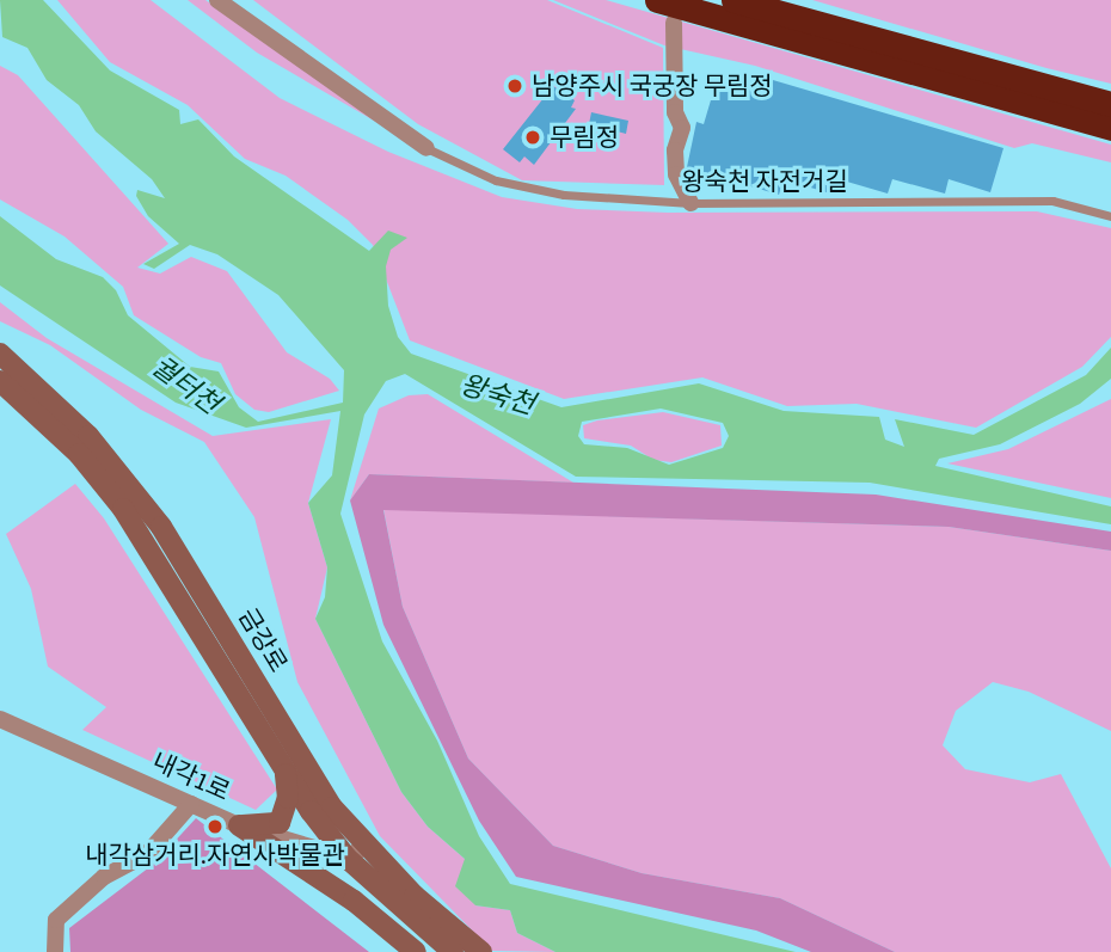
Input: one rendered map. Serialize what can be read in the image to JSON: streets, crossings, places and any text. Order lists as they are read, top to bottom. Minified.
{"streets":{"main road":["금강로"],"street":["내각1로"],"lane":["왕숙천 자전거길"]},"crossings":[["금강로","내각1로"]],"water":["궐터천","왕숙천"],"places":["남양주시 국궁장 무림정","무림정","내각삼거리.자연사박물관"]}
